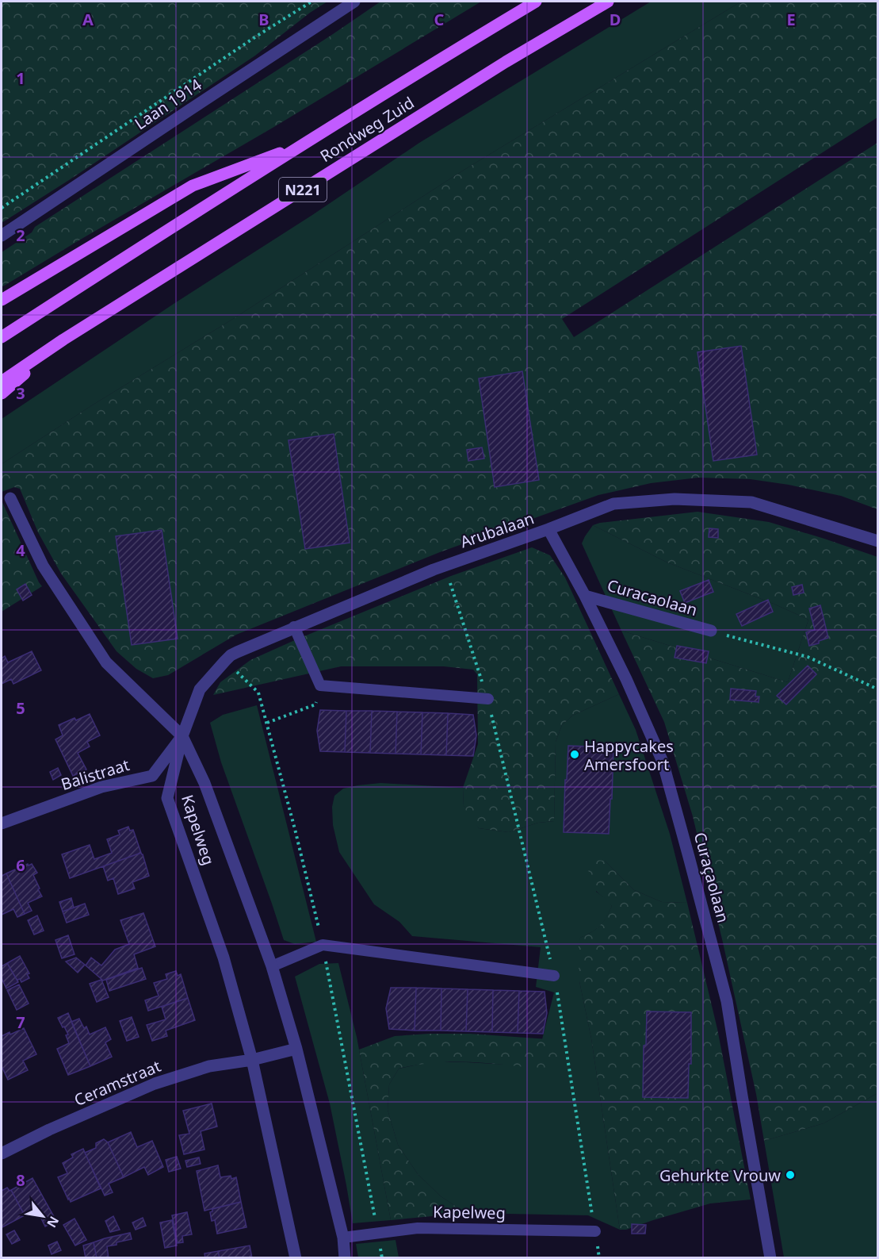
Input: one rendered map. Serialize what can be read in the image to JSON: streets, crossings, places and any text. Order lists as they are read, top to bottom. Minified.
{"streets":{"main road":["Rondweg Zuid","N221"],"street":["Laan 1914","Arubalaan","Curacaolaan","Balistraat","Kapelweg","Curaçaolaan","Ceramstraat"]},"crossings":[["Rondweg Zuid","N221"],["Arubalaan","Balistraat"],["Arubalaan","Kapelweg"],["Arubalaan","Curaçaolaan"],["Curacaolaan","Curaçaolaan"],["Balistraat","Kapelweg"],["Kapelweg","Ceramstraat"]],"places":["Happycakes Amersfoort","Gehurkte Vrouw"],"north":"bottom right","grid":{"columns":["A","B","C","D","E"],"rows":["1","2","3","4","5","6","7","8"]}}
